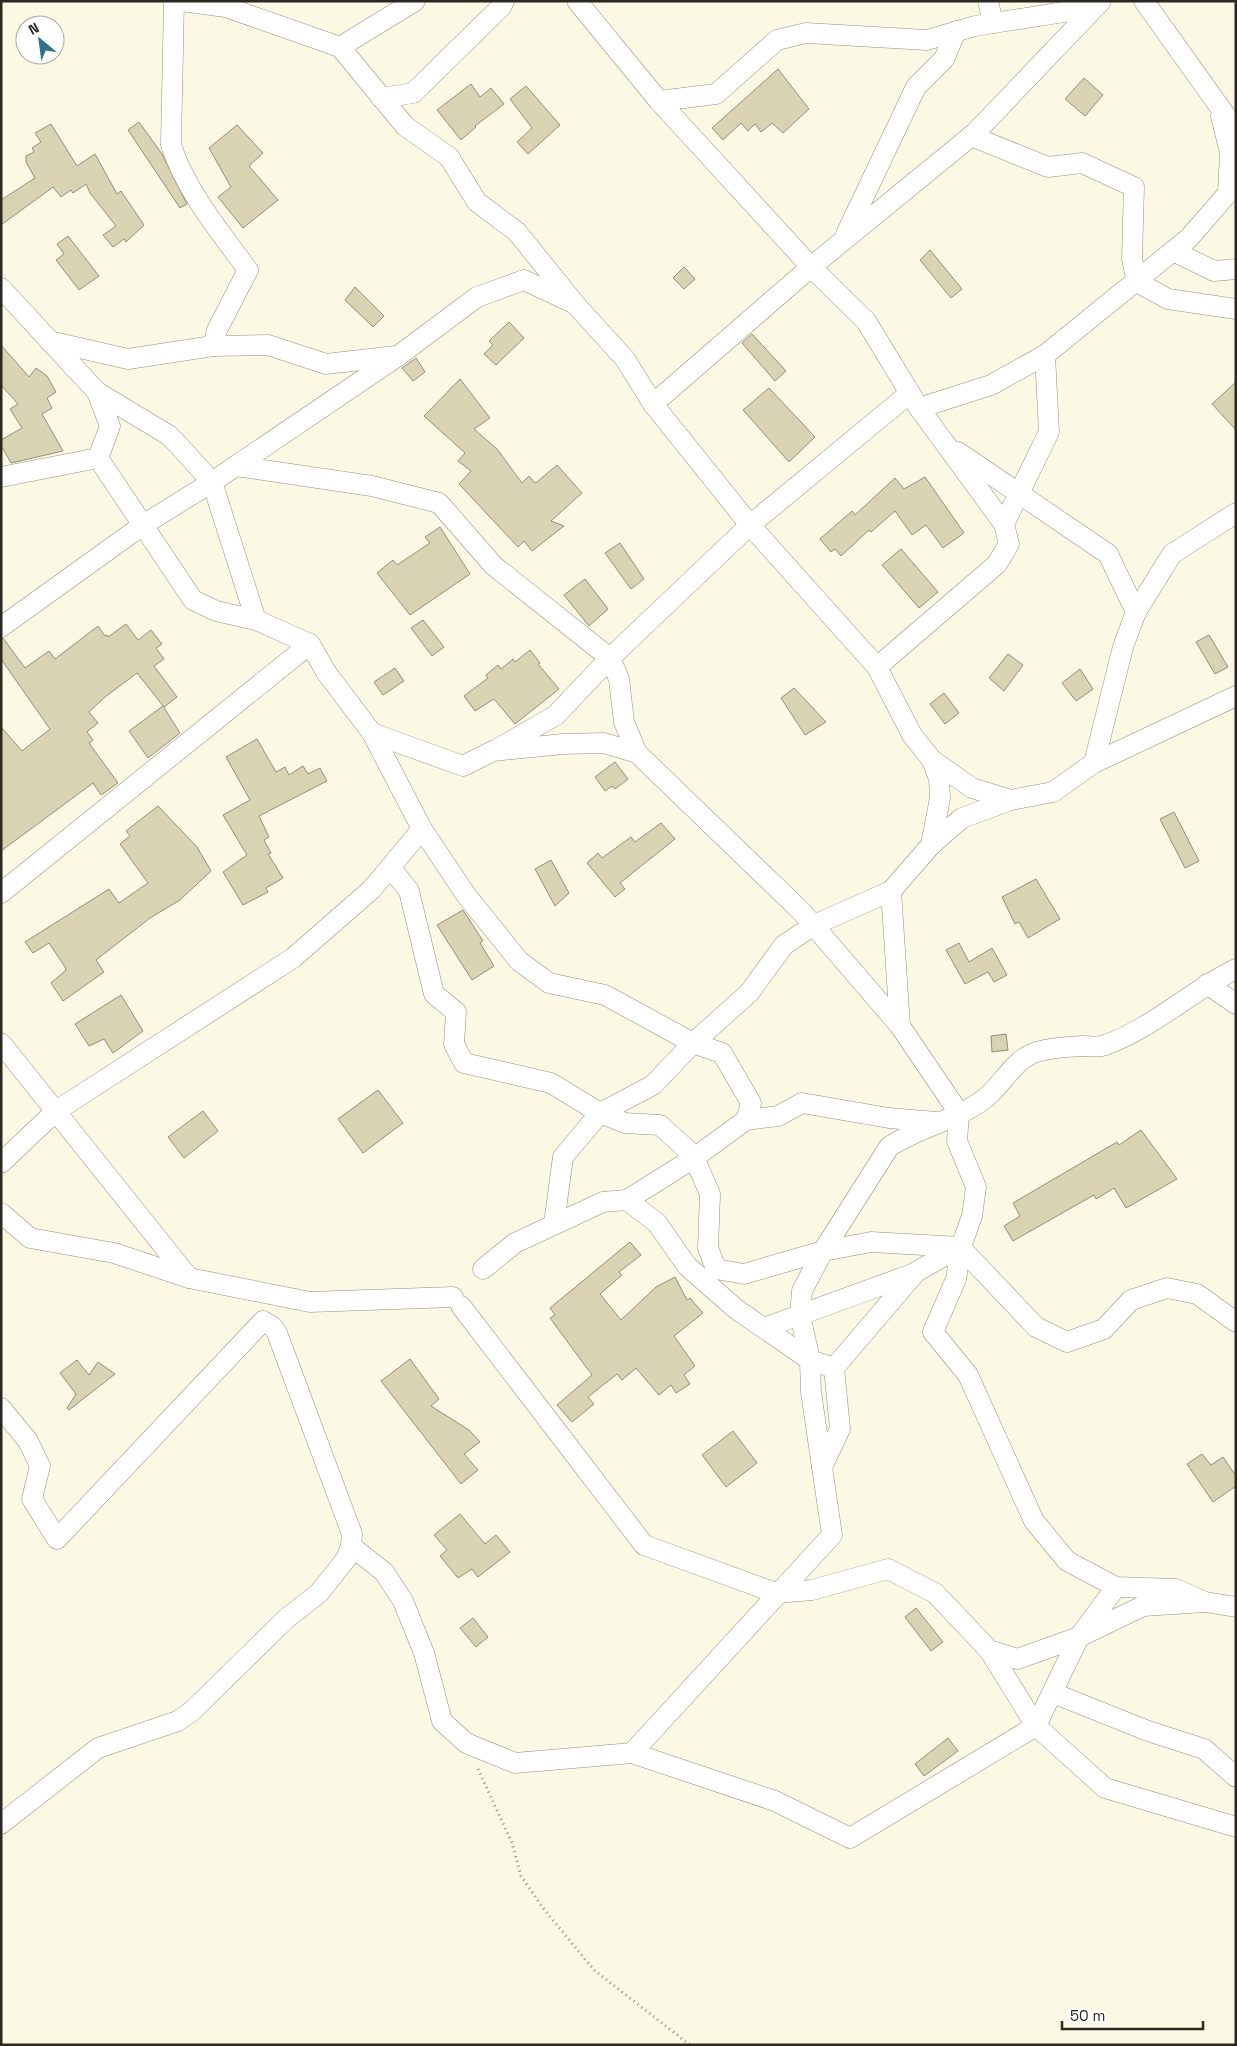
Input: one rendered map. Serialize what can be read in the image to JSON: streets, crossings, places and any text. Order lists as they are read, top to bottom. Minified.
{"scale_bar":"50 m","north":"top left"}
